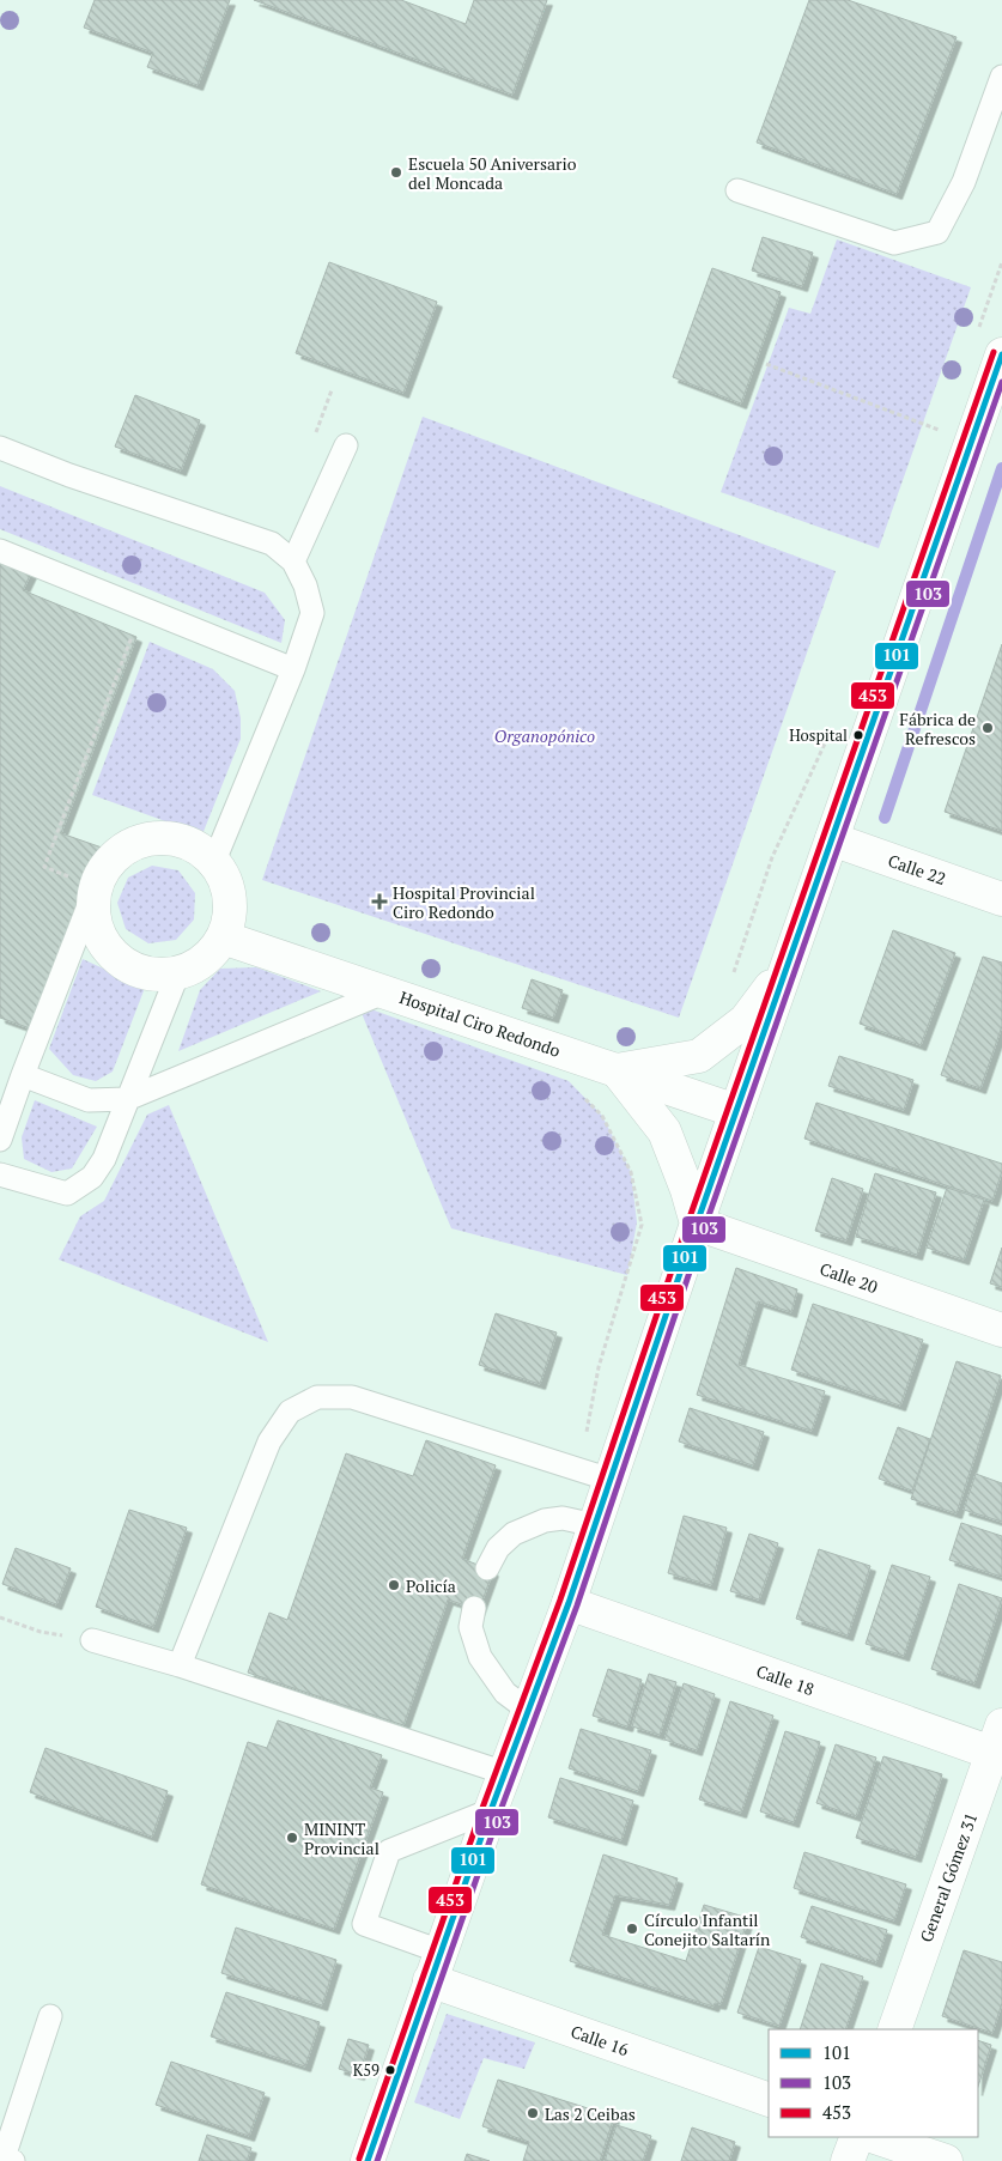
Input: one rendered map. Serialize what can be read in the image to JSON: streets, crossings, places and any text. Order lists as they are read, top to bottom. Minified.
{"streets":{"street":["Calle 22","Hospital Ciro Redondo","Calle 20","Calle 18","General Gómez 31","Calle 16"]},"crossings":[["Calle 18","General Gómez 31"]],"parks":["Organopónico"],"places":{"other":["Escuela 50 Aniversario del Moncada","Fábrica de Refrescos","Hospital","Policía","MININT Provincial","Círculo Infantil Conejito Saltarín","K59","Las 2 Ceibas"],"health":["Hospital Provincial Ciro Redondo"]},"lines":["transit line 453","transit line 101","transit line 103"],"legend":["101","103","453"]}
